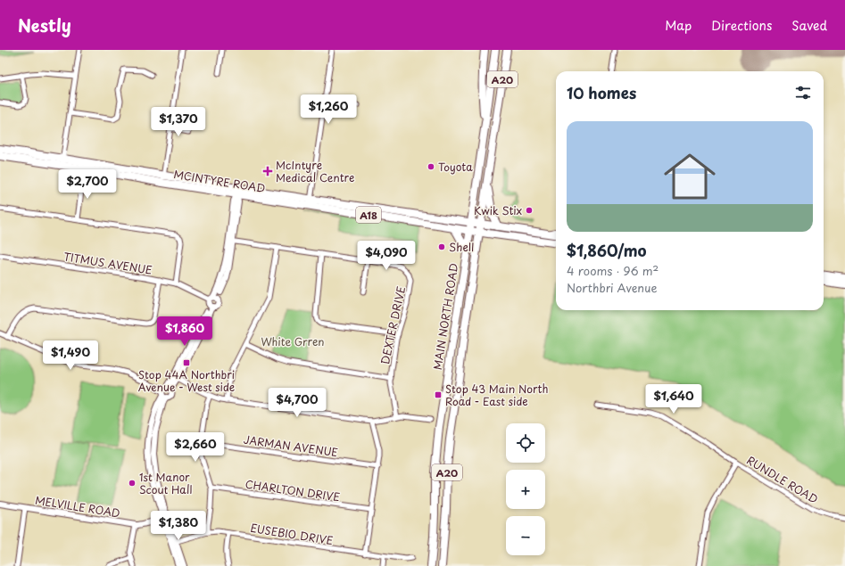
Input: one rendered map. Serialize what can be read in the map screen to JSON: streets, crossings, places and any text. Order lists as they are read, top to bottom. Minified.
{"streets":{"main road":["A20","MCINTYRE ROAD","A18","MAIN NORTH ROAD"],"street":["TITMUS AVENUE","DEXTER DRIVE","JARMAN AVENUE","RUNDLE ROAD","CHARLTON DRIVE","MELVILLE ROAD","EUSEBIO DRIVE"]},"crossings":[["MCINTYRE ROAD","A18"],["MCINTYRE ROAD","MAIN NORTH ROAD"],["A18","MAIN NORTH ROAD"]],"parks":["White Grren"],"places":{"other":["Toyota","Kwik Stix","Shell","1st Manor Scout Hall"],"health":["McIntyre Medical Centre"],"transit":["Stop 44A Northbri Avenue - West side","Stop 43 Main North Road - East side"]},"page":{"header":"Nestly","nav":["Map","Directions","Saved"],"heading":"10 homes","price":["$1,260","$1,370","$2,700","$4,090","$1,860","$1,490","$1,640","$4,700","$2,660","$1,380"],"list":[{"name":"$1,860/mo","note":"4 rooms · 96 m² · Northbri Avenue"}],"map_buttons":["+","−"]}}
